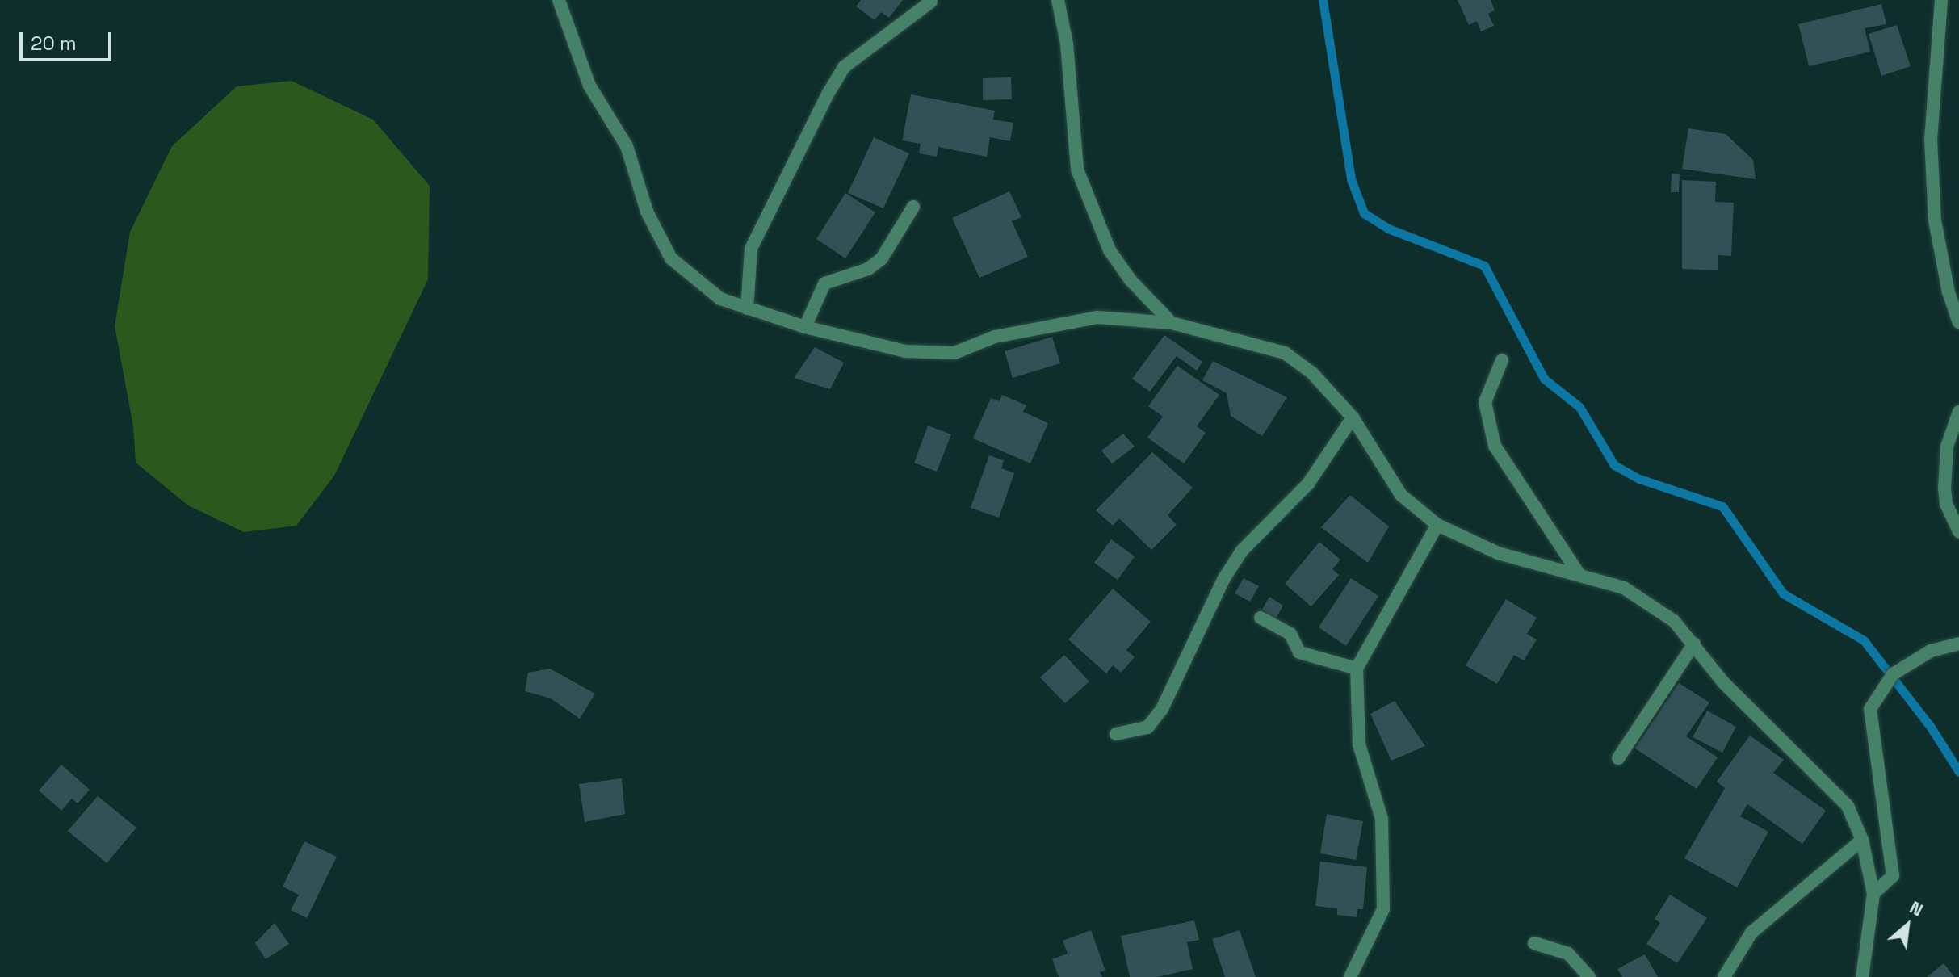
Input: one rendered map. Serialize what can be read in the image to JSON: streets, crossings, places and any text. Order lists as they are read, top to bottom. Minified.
{"scale_bar":"20 m","north":"top right"}
